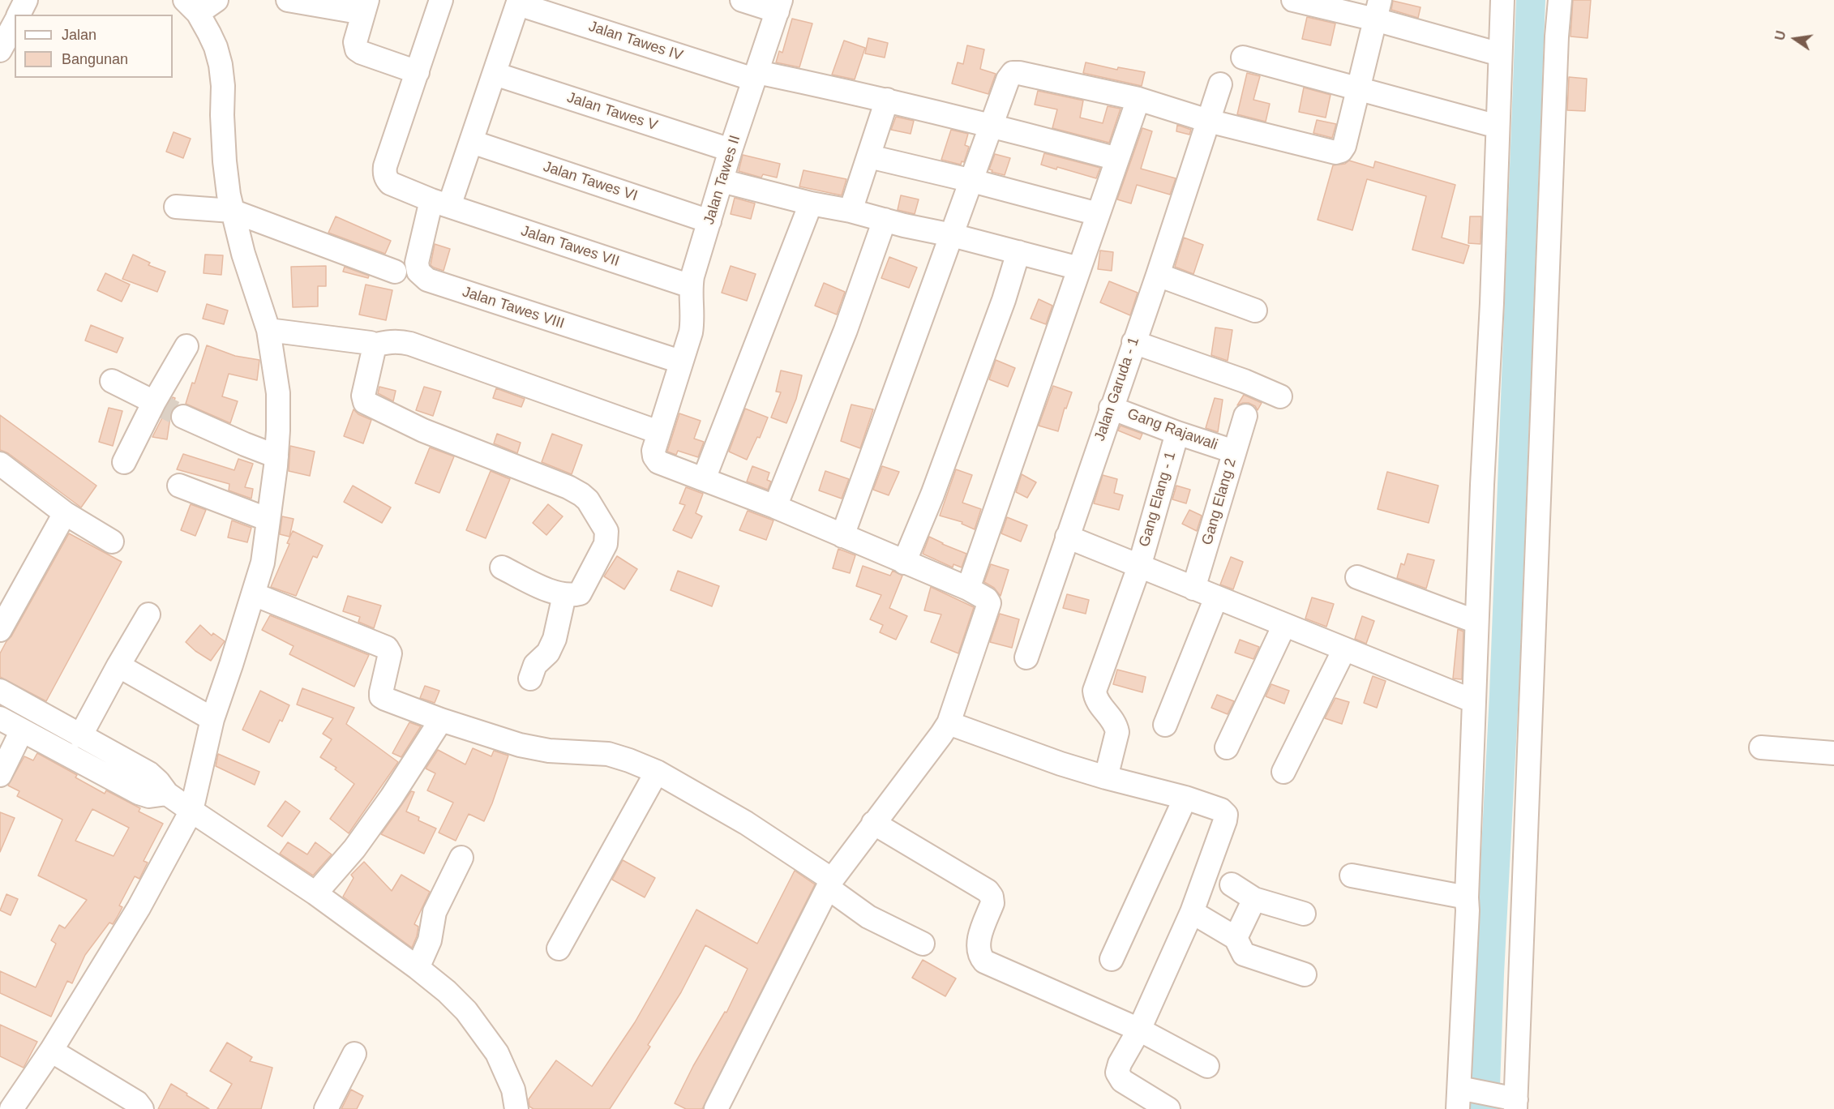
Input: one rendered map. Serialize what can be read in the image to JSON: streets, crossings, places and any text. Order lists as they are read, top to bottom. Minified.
{"streets":{"street":["Jalan Tawes IV","Jalan Tawes V","Jalan Tawes II","Jalan Tawes VI","Jalan Tawes VII","Jalan Tawes VIII","Jalan Garuda - 1","Gang Rajawali","Gang Elang - 1","Gang Elang 2"]},"crossings":[["Jalan Tawes IV","Jalan Tawes II"],["Jalan Tawes IV","Jalan Tawes VIII"],["Jalan Tawes V","Jalan Tawes II"],["Jalan Tawes V","Jalan Tawes VIII"],["Jalan Tawes II","Jalan Tawes VI"],["Jalan Tawes II","Jalan Tawes VII"],["Jalan Tawes II","Jalan Tawes VIII"],["Jalan Tawes VI","Jalan Tawes VIII"],["Jalan Tawes VII","Jalan Tawes VIII"],["Jalan Garuda - 1","Gang Rajawali"],["Gang Rajawali","Gang Elang - 1"],["Gang Rajawali","Gang Elang 2"]],"legend":["Jalan","Bangunan"],"north":"left"}
